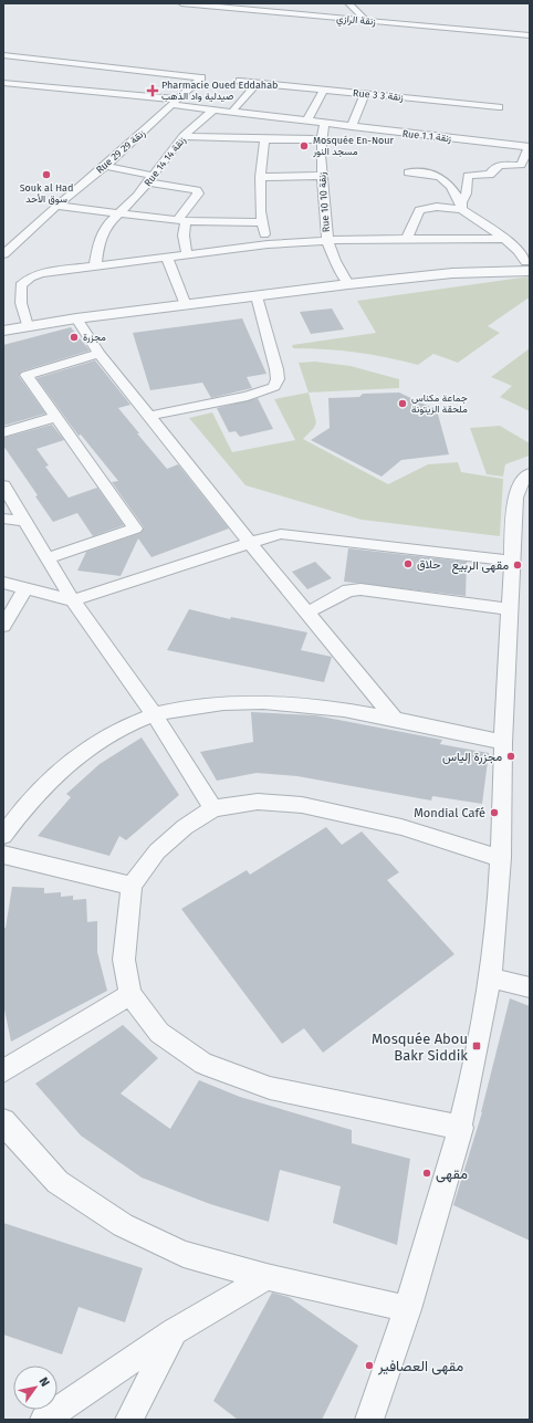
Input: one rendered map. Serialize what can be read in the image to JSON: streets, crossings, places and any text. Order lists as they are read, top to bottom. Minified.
{"streets":{"street":["زنقة الرازي","Rue 3 زنقة 3","Rue 1 زنقة 1","Rue 29 زنقة 29","Rue 14 زنقة 14","Rue 10 زنقة 10"]},"crossings":[["Rue 3 زنقة 3","Rue 10 زنقة 10"],["Rue 1 زنقة 1","Rue 29 زنقة 29"],["Rue 1 زنقة 1","Rue 14 زنقة 14"],["Rue 1 زنقة 1","Rue 10 زنقة 10"]],"places":{"health":["Pharmacie Oued Eddahab صيدلية واد الذهب"],"other":["Mosquée En-Nour مسجد النور","Souk al Had سوق الأحد","مجزرة","جماعة مكناس ملحقة الزيتونة","حلاق","مقهى الربيع","مجزرة إلياس","Mondial Café","مقهى","مقهى العصافير"],"transit":["Mosquée Abou Bakr Siddik"]},"north":"top right"}
